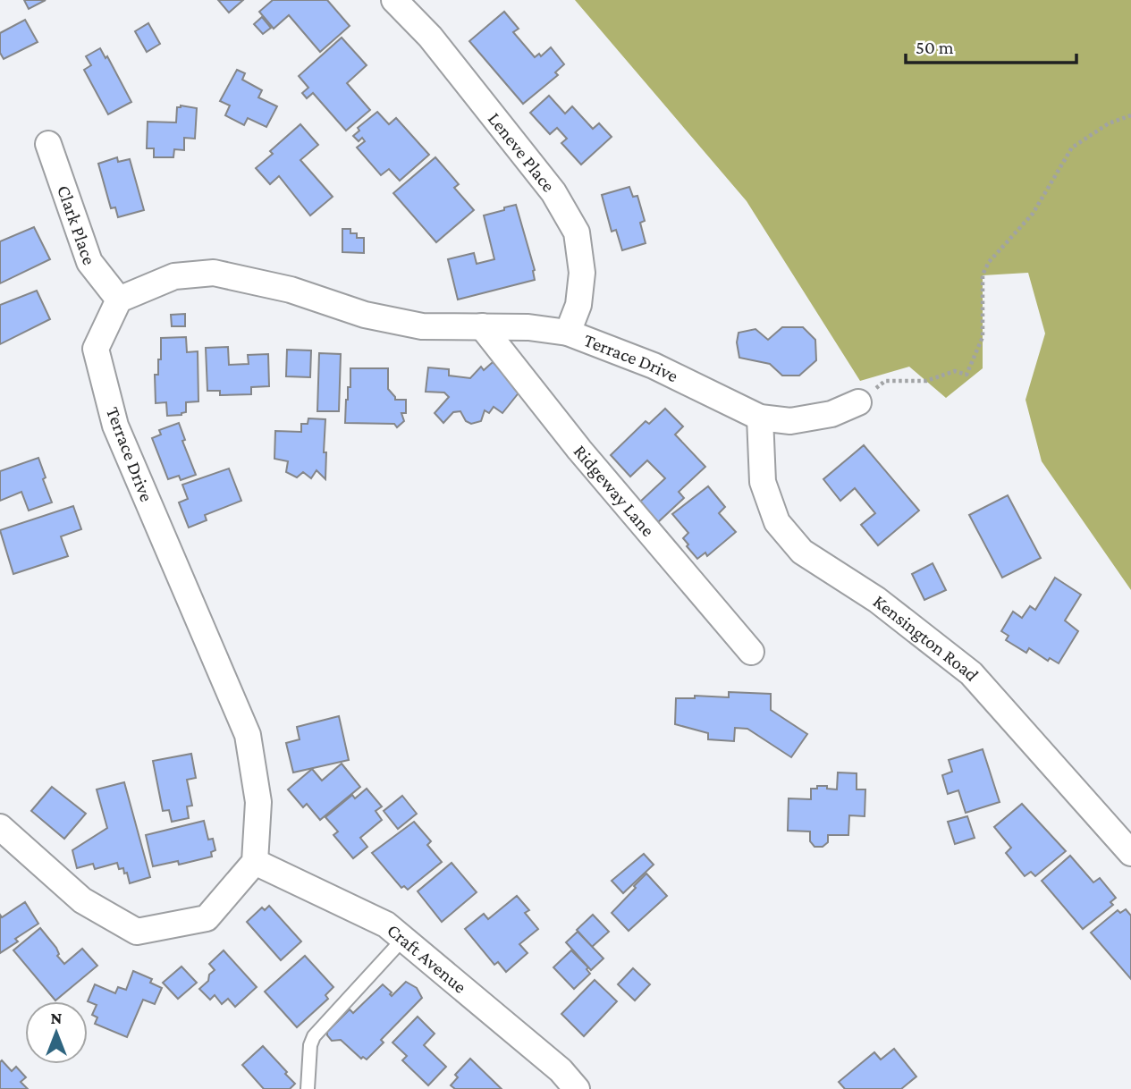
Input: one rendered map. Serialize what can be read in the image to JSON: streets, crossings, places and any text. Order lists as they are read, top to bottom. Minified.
{"streets":{"street":["Leneve Place","Clark Place","Terrace Drive","Ridgeway Lane","Kensington Road","Craft Avenue"]},"crossings":[["Leneve Place","Terrace Drive"],["Clark Place","Terrace Drive"],["Terrace Drive","Ridgeway Lane"],["Terrace Drive","Kensington Road"],["Terrace Drive","Craft Avenue"]],"scale_bar":"50 m","north":"top"}
